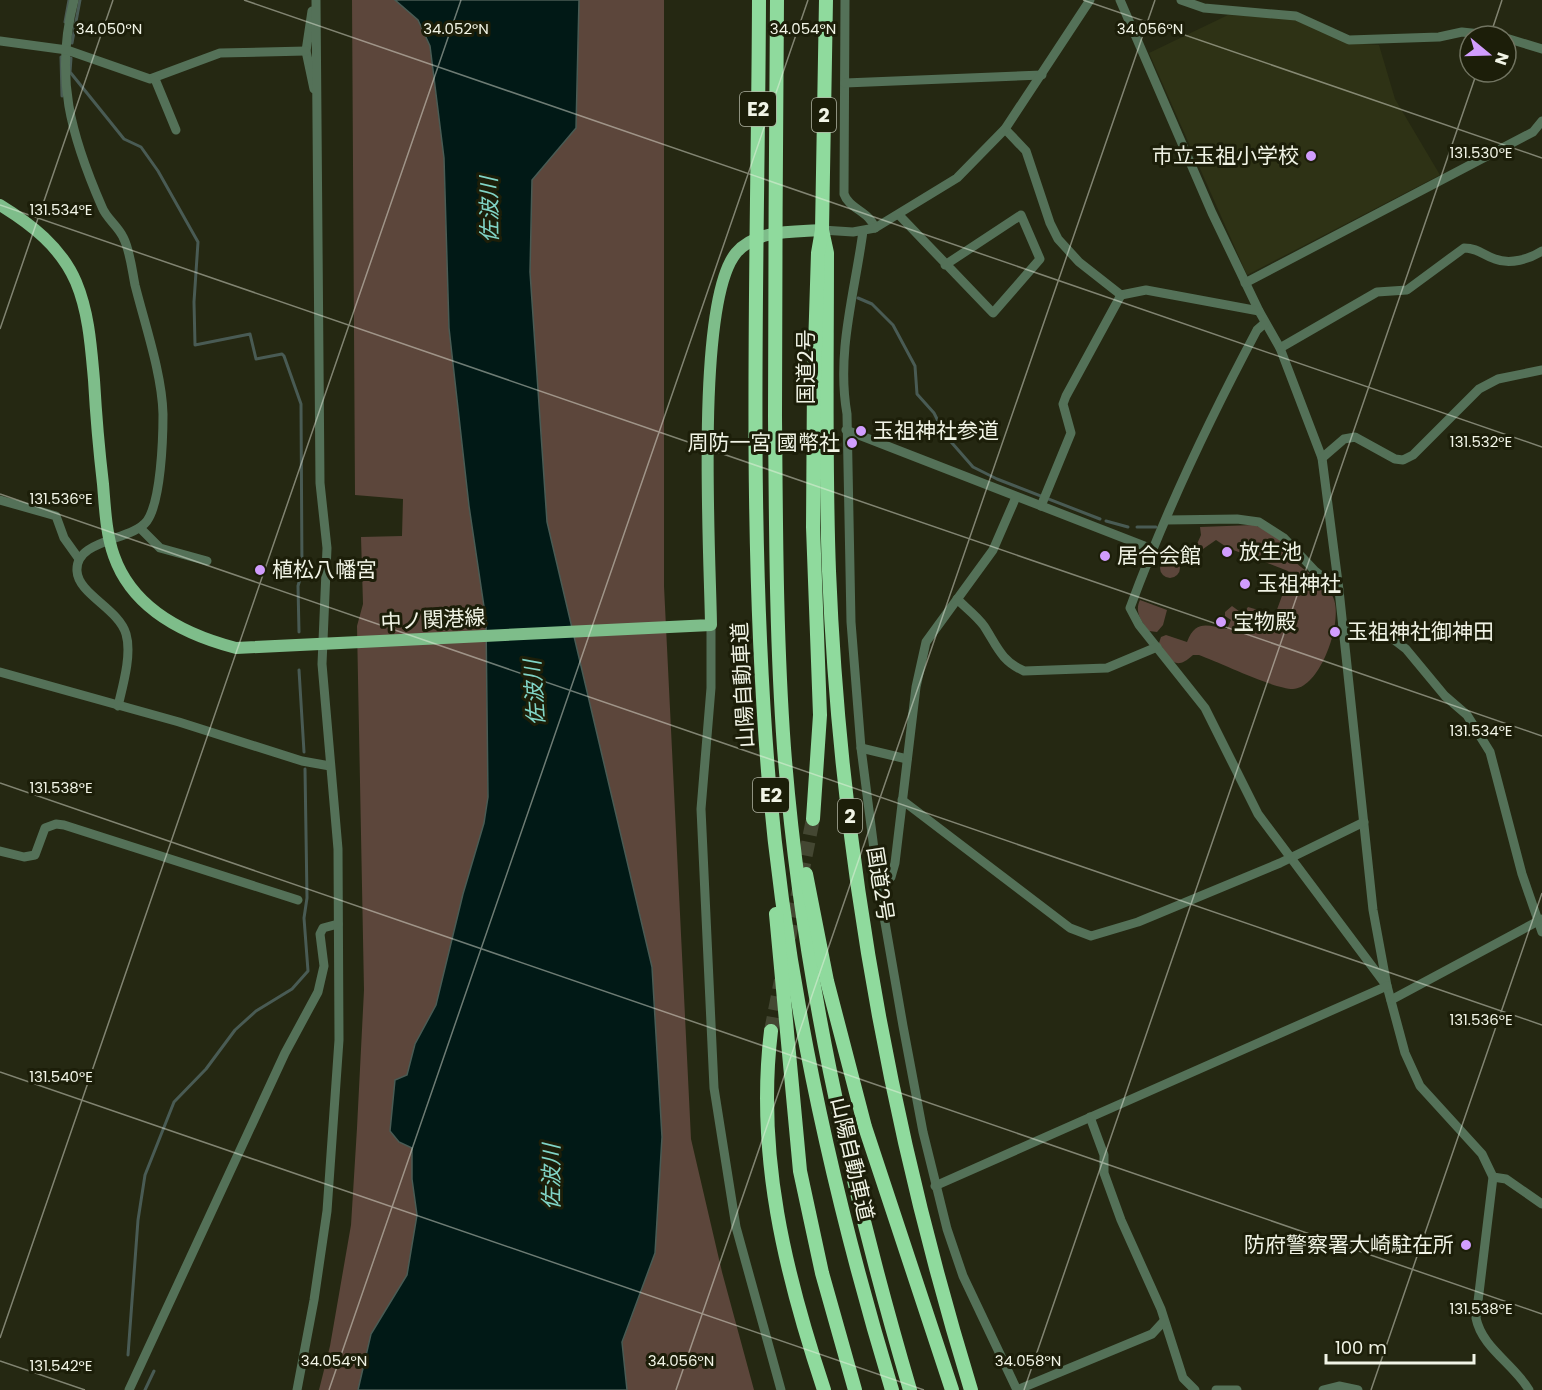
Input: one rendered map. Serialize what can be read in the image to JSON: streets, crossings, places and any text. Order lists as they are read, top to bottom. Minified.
{"streets":{"highway":["E2","2","国道2号","山陽自動車道"],"main road":["中ノ関港線"]},"water":["佐波川"],"places":["市立玉祖小学校","玉祖神社参道","周防一宮 國幣社","放生池","居合会館","植松八幡宮","玉祖神社","宝物殿","玉祖神社御神田","防府警察署大崎駐在所"],"scale_bar":"100 m","north":"right","coordinates":["34.052°N","34.050°N","34.054°N","34.056°N","131.530°E","131.534°E","131.532°E","131.536°E","131.538°E","131.540°E","34.058°N","131.542°E"]}
